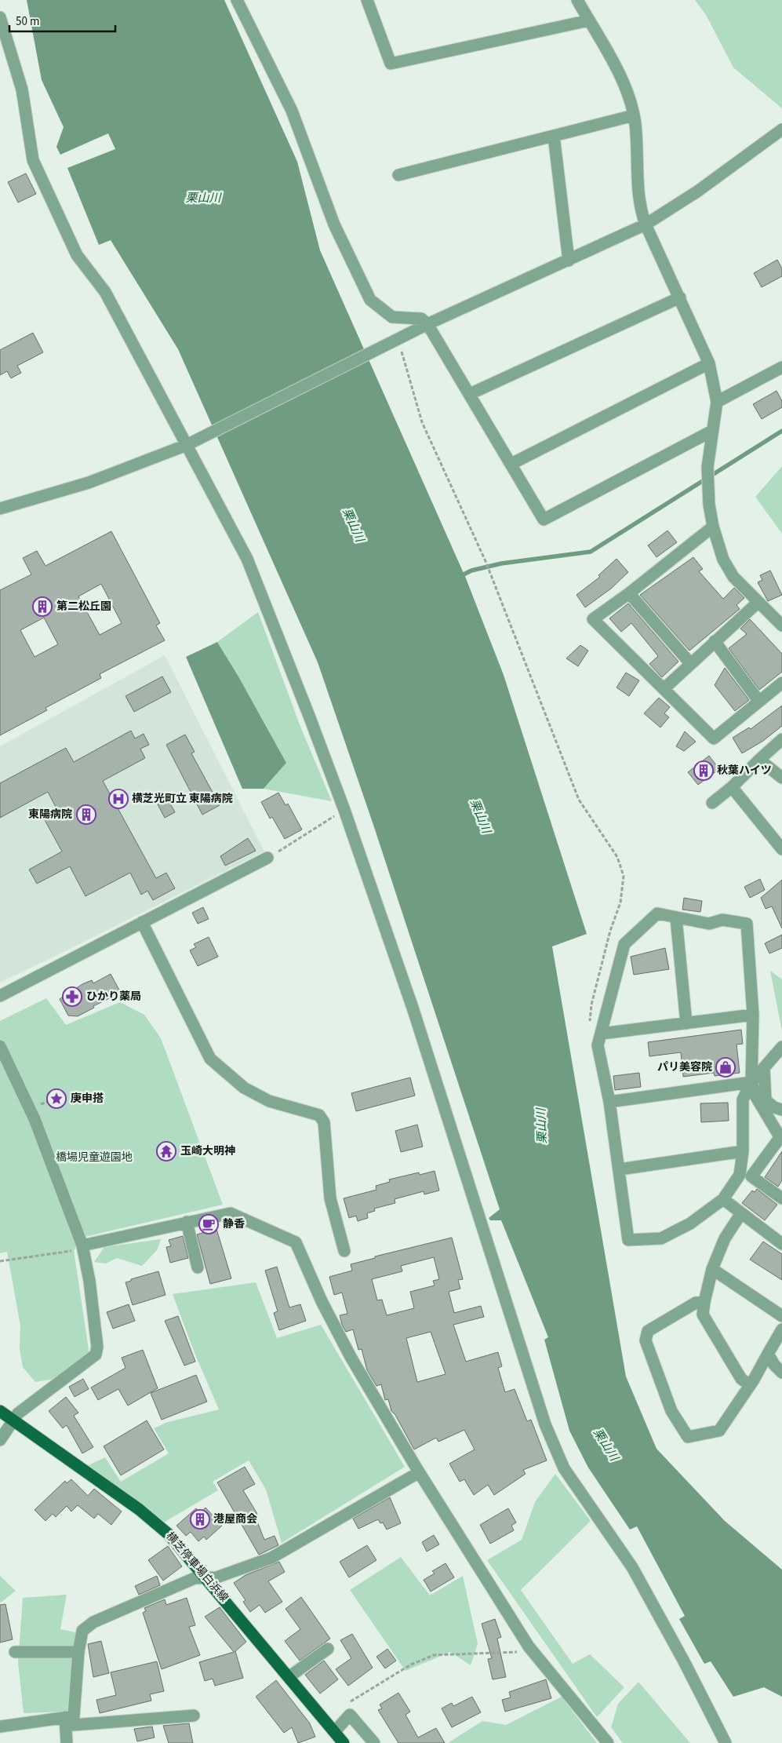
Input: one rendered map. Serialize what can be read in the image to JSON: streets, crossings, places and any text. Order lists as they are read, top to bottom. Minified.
{"streets":{"main road":["横芝停車場白浜線"]},"water":["栗山川"],"parks":["橋場児童遊園地"],"places":{"building":["第二松丘園","秋葉ハイツ","東陽病院","港屋商会"],"hospital":["横芝光町立 東陽病院"],"pharmacy":["ひかり薬局"],"shop":["パリ美容院"],"place":["庚申搭"],"temple":["玉崎大明神"],"cafe":["静香"]},"scale_bar":"50 m"}
